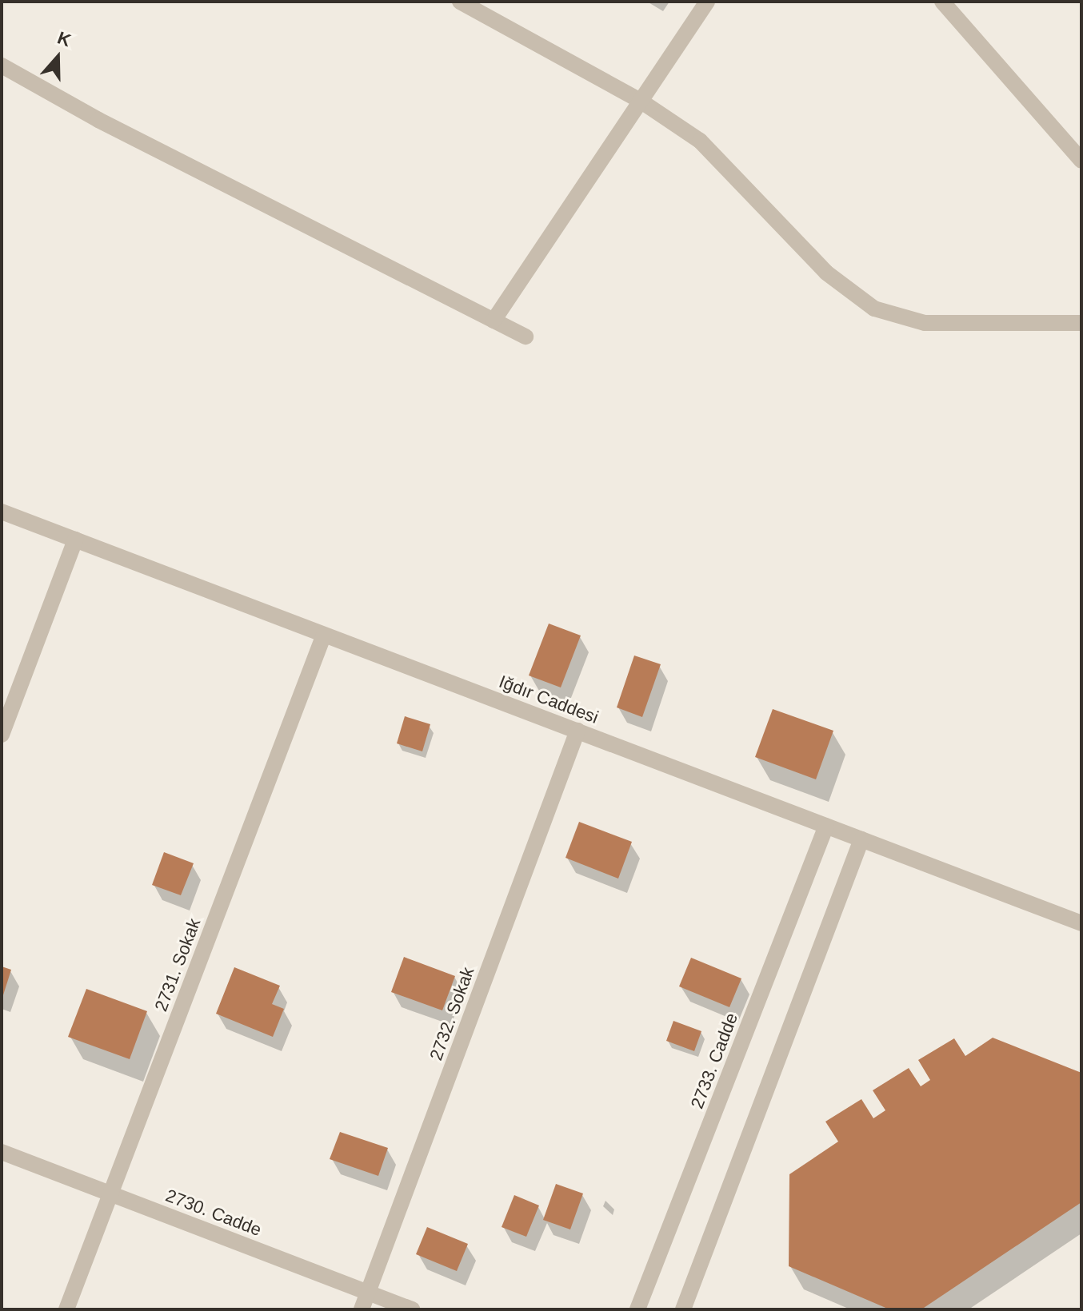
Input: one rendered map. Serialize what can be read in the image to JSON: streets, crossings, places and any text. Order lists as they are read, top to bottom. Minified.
{"streets":{"street":["Iğdır Caddesi","2731. Sokak","2732. Sokak","2733. Cadde","2730. Cadde"]},"crossings":[["Iğdır Caddesi","2731. Sokak"],["Iğdır Caddesi","2732. Sokak"],["Iğdır Caddesi","2733. Cadde"],["2731. Sokak","2730. Cadde"],["2732. Sokak","2730. Cadde"]],"north":"top"}
